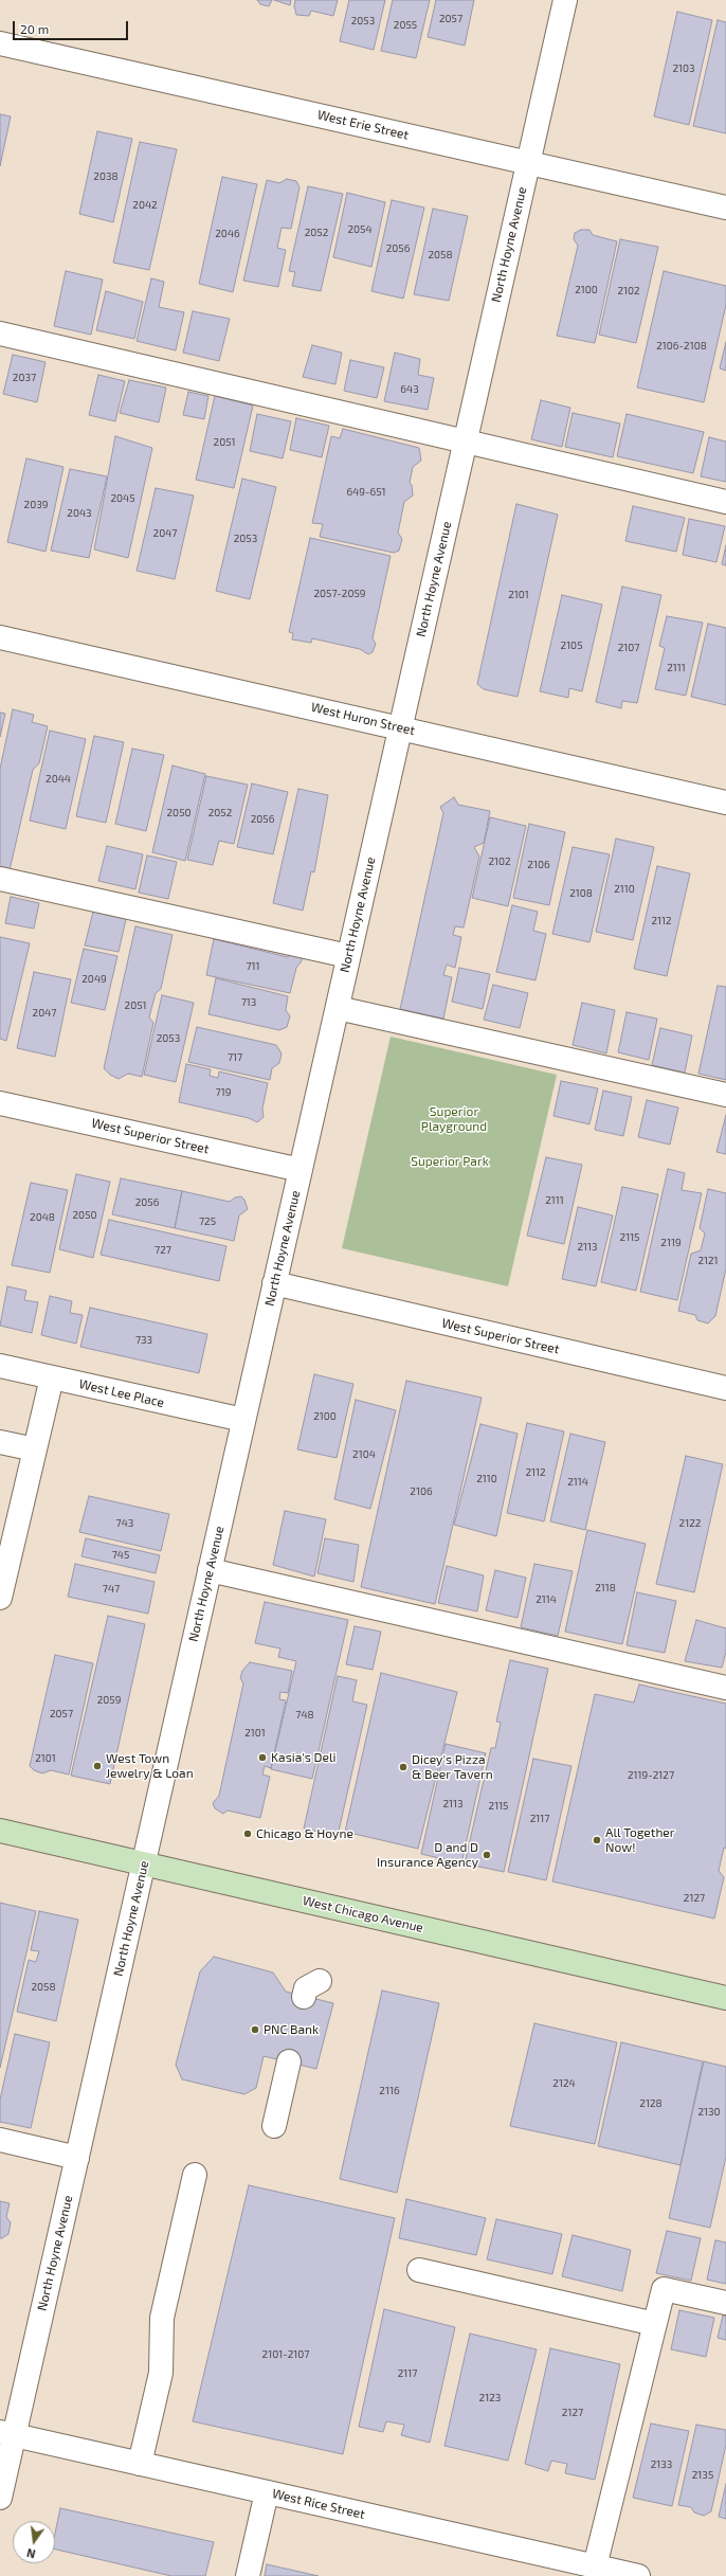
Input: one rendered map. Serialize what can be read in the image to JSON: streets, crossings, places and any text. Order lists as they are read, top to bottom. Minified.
{"streets":{"main road":["West Chicago Avenue"],"street":["West Erie Street","North Hoyne Avenue","West Huron Street","West Superior Street","West Lee Place","West Rice Street"]},"crossings":[["West Erie Street","North Hoyne Avenue"],["North Hoyne Avenue","West Huron Street"],["North Hoyne Avenue","West Superior Street"],["North Hoyne Avenue","West Lee Place"],["North Hoyne Avenue","West Chicago Avenue"],["North Hoyne Avenue","West Rice Street"]],"parks":["Superior Playground","Superior Park"],"places":["Kasia's Deli","West Town Jewelry & Loan","Dicey's Pizza & Beer Tavern","Chicago & Hoyne","All Together Now!","D and D Insurance Agency","PNC Bank"],"house_numbers":["2057","2053","2055","2103","2038","2042","2054","2052","2046","2056","2058","2100","2102","2106-2108","2037","643","2051","649-651","2045","2039","2043","2047","2053","2057-2059","2101","2105","2107","2111","2044","2050","2052","2056","2102","2106","2110","2108","2112","711","2049","713","2051","2047","2053","717","719","2111","2056","2050","2048","725","2115","2119","2113","727","2121","733","2100","2104","2112","2110","2114","2106","743","2122","745","2118","747","2114","2059","2057","748","2101","2101","2119-2127","2113","2115","2117","2127","2058","2124","2116","2128","2130","2101-2107","2117","2123","2127","2133","2135"],"scale_bar":"20 m","north":"bottom"}
